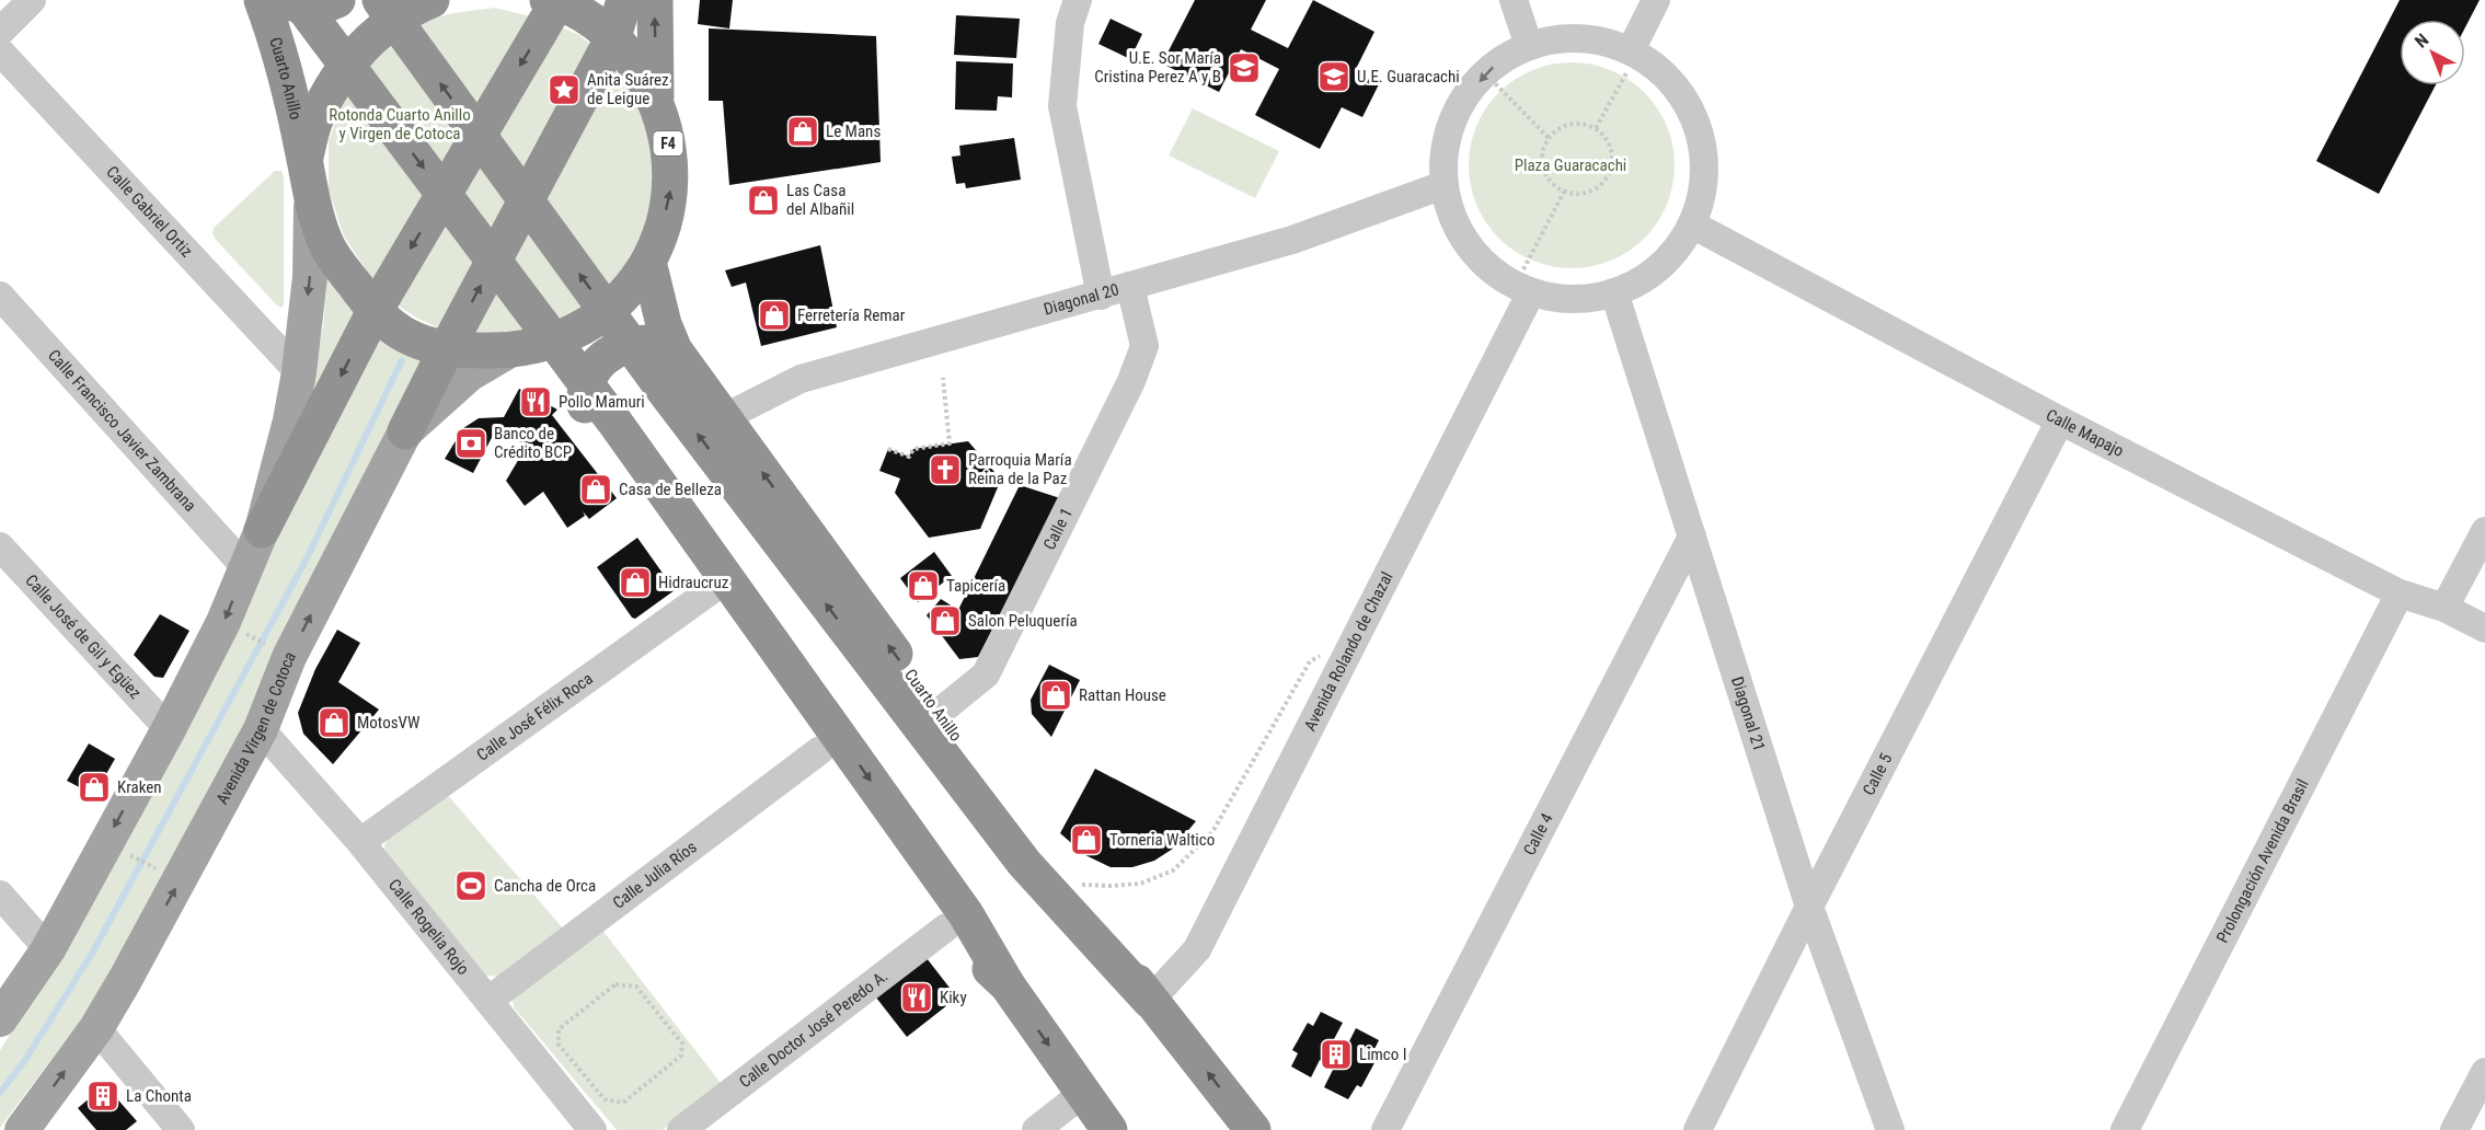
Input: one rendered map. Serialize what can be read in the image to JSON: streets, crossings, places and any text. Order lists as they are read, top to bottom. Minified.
{"streets":{"highway":["Cuarto Anillo","F4"],"main road":["Avenida Virgen de Cotoca"],"street":["Calle Gabriel Ortiz","Diagonal 20","Calle Francisco Javier Zambrana","Calle Mapajo","Calle 1","Calle José de Gil y Egüez","Avenida Rolando de Chazal","Diagonal 21","Calle José Félix Roca","Calle 5","Calle 4","Prolongación Avenida Brasil","Calle Julia Ríos","Calle Rogelia Rojo","Calle Doctor José Peredo A."]},"crossings":[["Cuarto Anillo","F4"],["Cuarto Anillo","Diagonal 20"],["Cuarto Anillo","Calle 1"],["Cuarto Anillo","Avenida Rolando de Chazal"],["F4","Avenida Virgen de Cotoca"],["Diagonal 20","Calle 1"],["Calle Mapajo","Calle 5"],["Calle Mapajo","Prolongación Avenida Brasil"],["Diagonal 21","Calle 5"],["Diagonal 21","Calle 4"],["Calle José Félix Roca","Calle Rogelia Rojo"],["Avenida Virgen de Cotoca","Calle Rogelia Rojo"],["Calle Julia Ríos","Calle Rogelia Rojo"]],"parks":["Rotonda Cuarto Anillo y Virgen de Cotoca","Plaza Guaracachi"],"places":{"school or university":["U.E. Sor María Cristina Perez A y B","U.E. Guaracachi"],"place":["Anita Suárez de Leigue"],"shop":["Le Mans","Las Casa del Albañil","Ferretería Remar","Casa de Belleza","Hidraucruz","Tapicería","Salon Peluquería","Rattan House","MotosVW","Kraken","Torneria Waltico"],"restaurant":["Pollo Mamuri","Kiky"],"bank":["Banco de Crédito BCP"],"church":["Parroquia María Reina de la Paz"],"sports":["Cancha de Orca"],"building":["Limco I","La Chonta"]},"north":"top left"}
